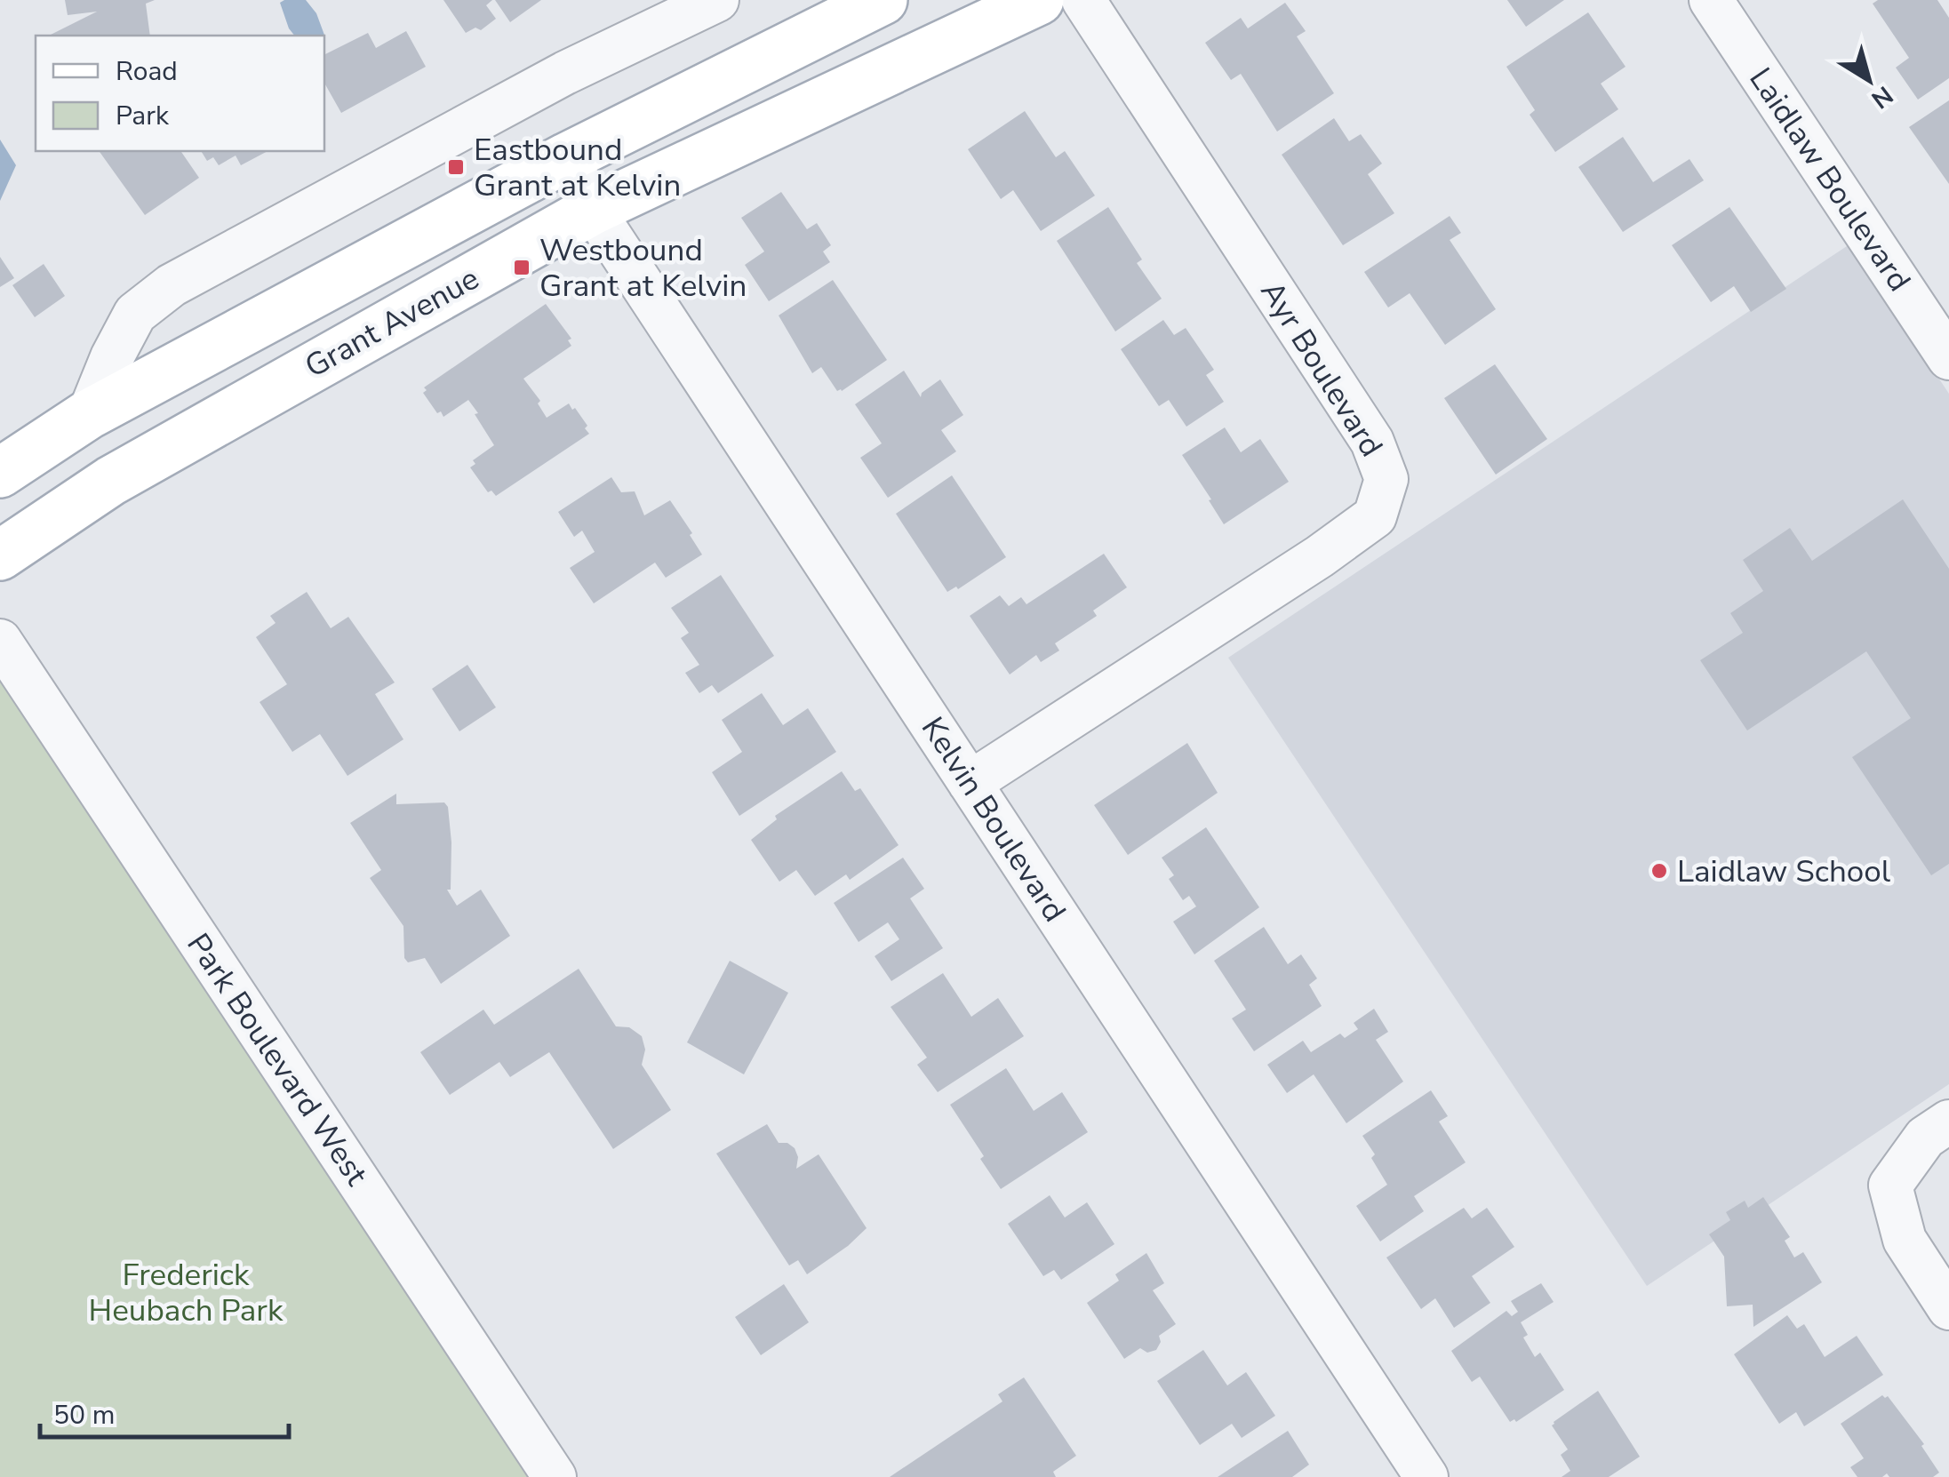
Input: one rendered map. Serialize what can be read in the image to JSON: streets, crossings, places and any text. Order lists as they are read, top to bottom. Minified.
{"streets":{"main road":["Grant Avenue"],"street":["Laidlaw Boulevard","Ayr Boulevard","Kelvin Boulevard","Park Boulevard West"]},"crossings":[["Grant Avenue","Kelvin Boulevard"],["Ayr Boulevard","Kelvin Boulevard"]],"parks":["Frederick Heubach Park"],"places":{"transit":["Eastbound Grant at Kelvin","Westbound Grant at Kelvin"],"other":["Laidlaw School"]},"legend":["Road","Park"],"scale_bar":"50 m","north":"bottom right"}
